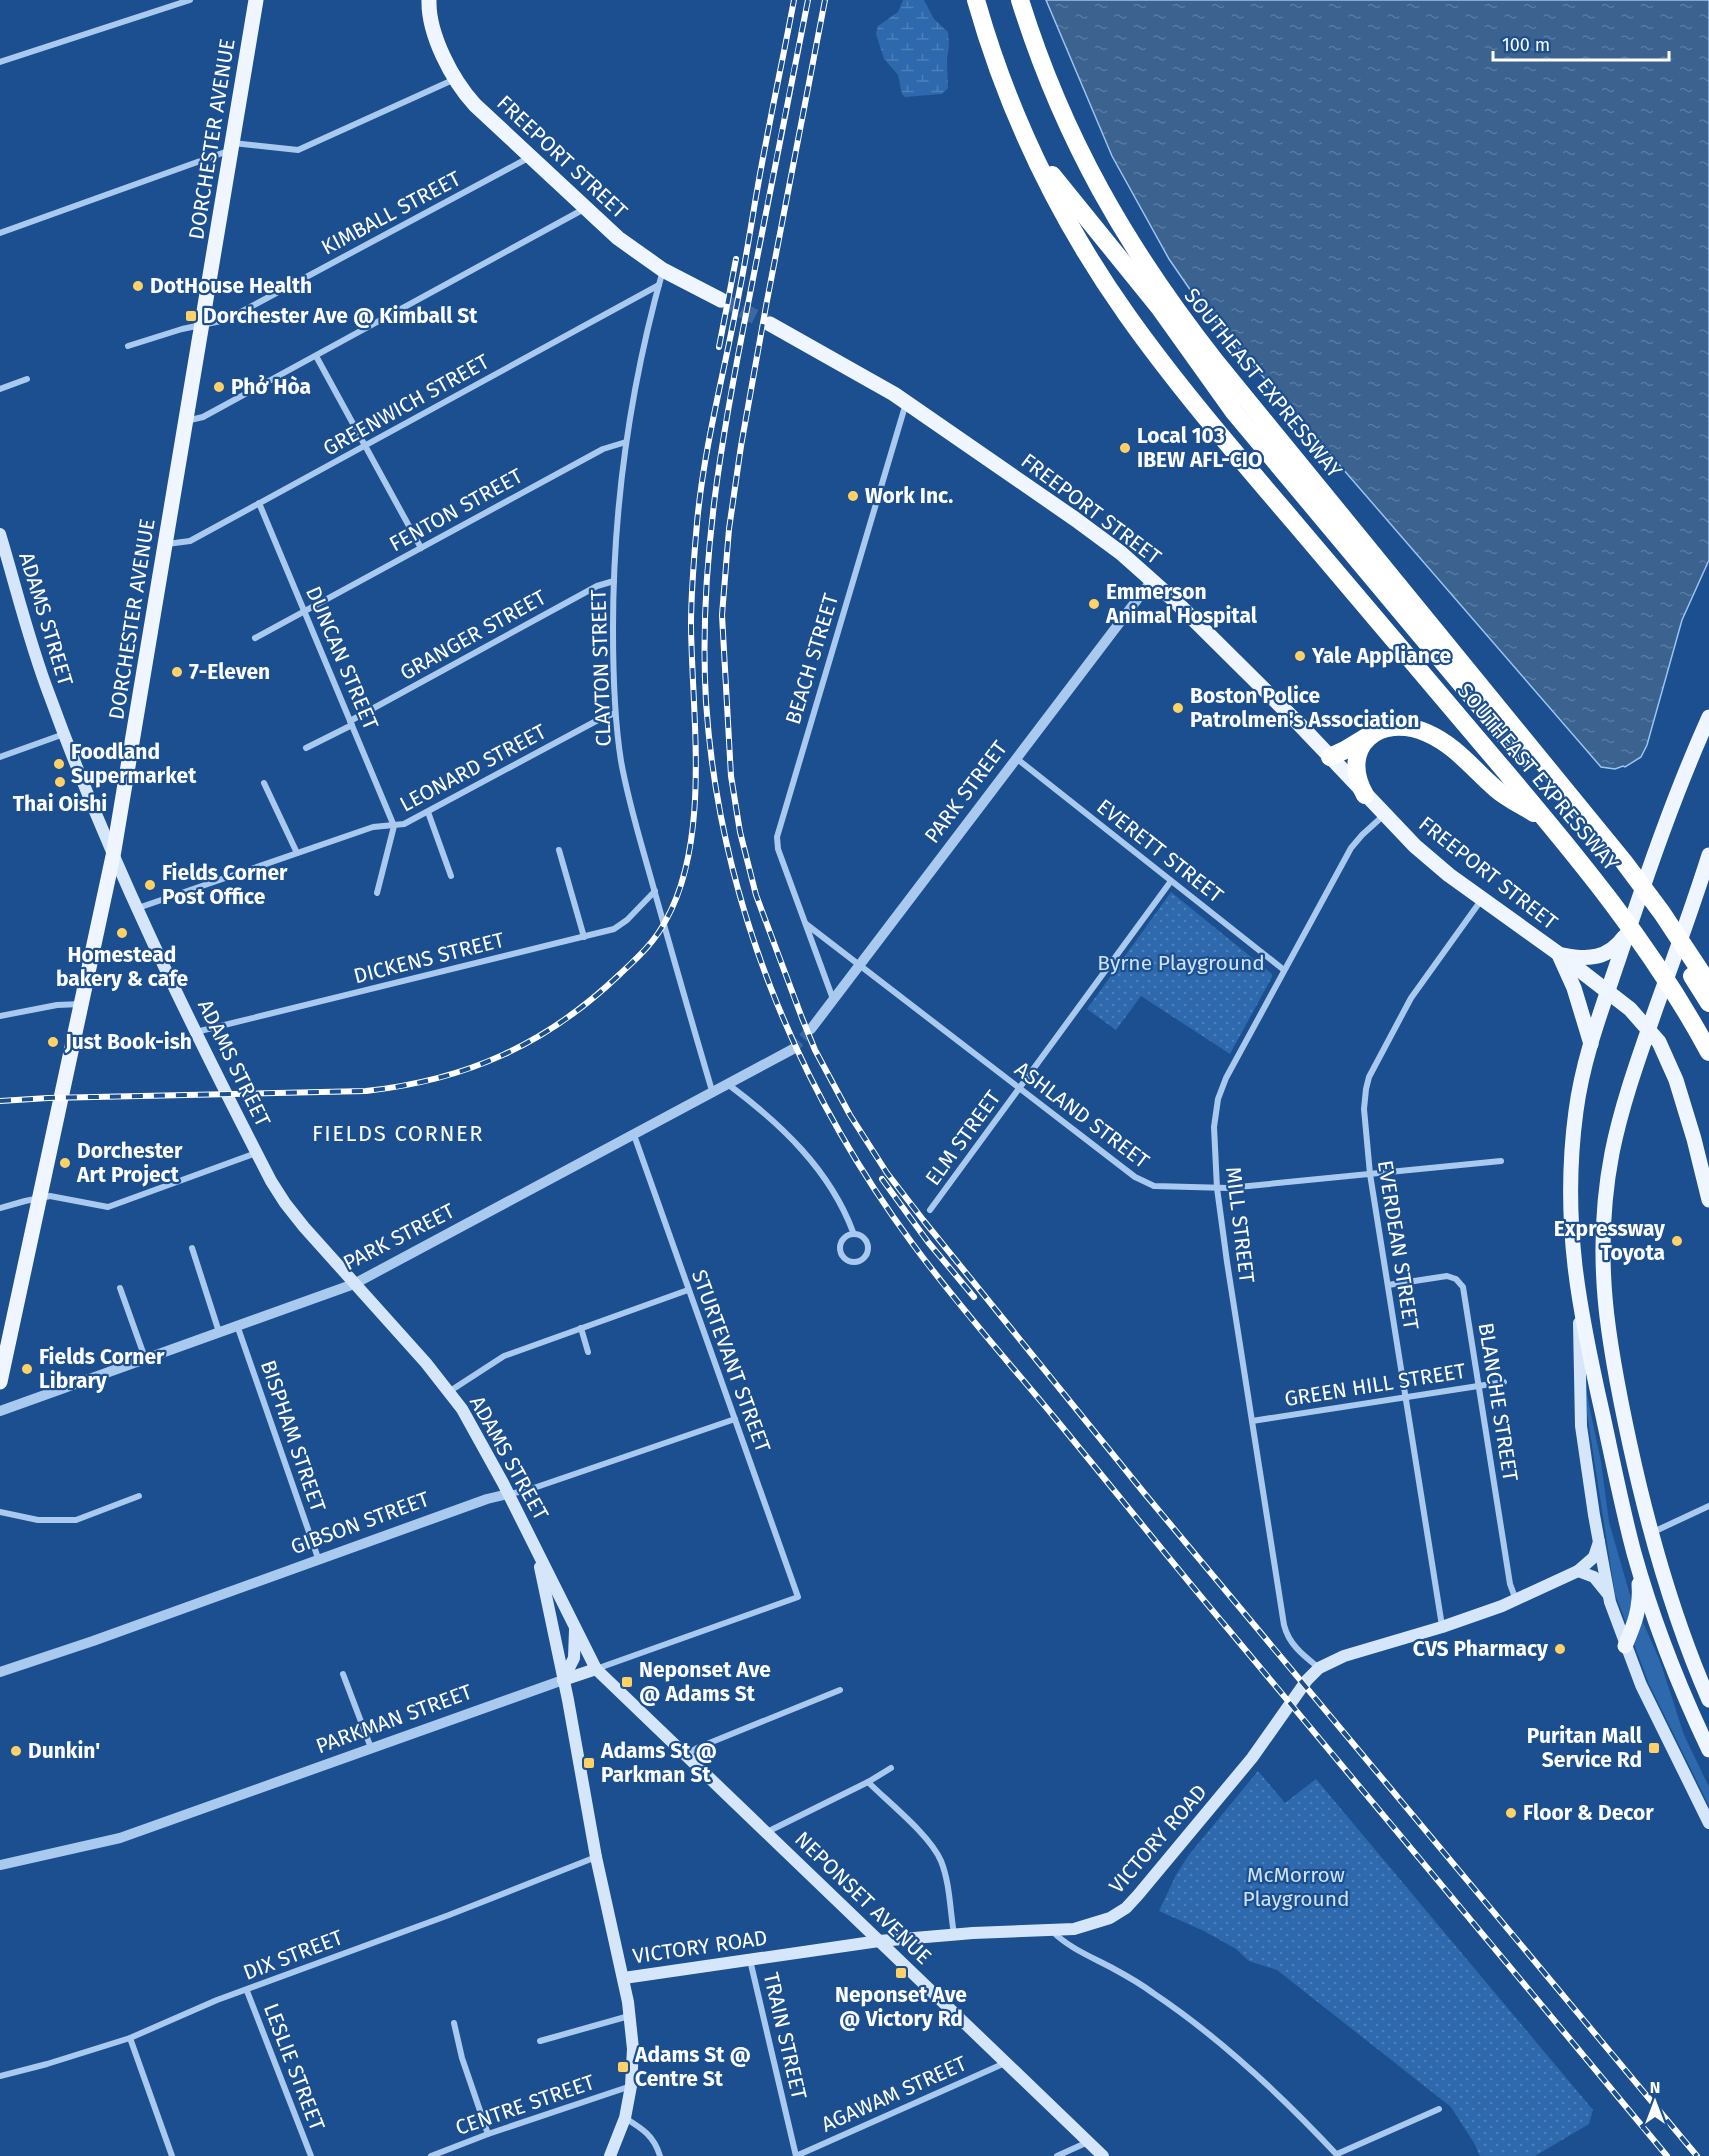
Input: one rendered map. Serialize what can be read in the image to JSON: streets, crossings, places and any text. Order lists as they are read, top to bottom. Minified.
{"streets":{"highway":["SOUTHEAST EXPRESSWAY"],"main road":["DORCHESTER AVENUE","FREEPORT STREET","ADAMS STREET","PARKMAN STREET","VICTORY ROAD","NEPONSET AVENUE"],"street":["KIMBALL STREET","GREENWICH STREET","FENTON STREET","GRANGER STREET","DUNCAN STREET","BEACH STREET","CLAYTON STREET","LEONARD STREET","PARK STREET","EVERETT STREET","DICKENS STREET","ASHLAND STREET","ELM STREET","MILL STREET","EVERDEAN STREET","STURTEVANT STREET","GREEN HILL STREET","BLANCHE STREET","BISPHAM STREET","GIBSON STREET","DIX STREET","TRAIN STREET","LESLIE STREET","AGAWAM STREET","CENTRE STREET"]},"crossings":[["DORCHESTER AVENUE","KIMBALL STREET"],["DORCHESTER AVENUE","GREENWICH STREET"],["DORCHESTER AVENUE","ADAMS STREET"],["FREEPORT STREET","KIMBALL STREET"],["FREEPORT STREET","BEACH STREET"],["FREEPORT STREET","CLAYTON STREET"],["FREEPORT STREET","PARK STREET"],["FREEPORT STREET","MILL STREET"],["FREEPORT STREET","EVERDEAN STREET"],["GREENWICH STREET","DUNCAN STREET"],["GREENWICH STREET","CLAYTON STREET"],["FENTON STREET","DUNCAN STREET"],["FENTON STREET","CLAYTON STREET"],["ADAMS STREET","LEONARD STREET"],["ADAMS STREET","PARK STREET"],["ADAMS STREET","DICKENS STREET"],["ADAMS STREET","GIBSON STREET"],["ADAMS STREET","PARKMAN STREET"],["ADAMS STREET","VICTORY ROAD"],["ADAMS STREET","NEPONSET AVENUE"],["ADAMS STREET","DIX STREET"],["ADAMS STREET","CENTRE STREET"],["GRANGER STREET","DUNCAN STREET"],["GRANGER STREET","CLAYTON STREET"],["DUNCAN STREET","LEONARD STREET"],["BEACH STREET","PARK STREET"],["CLAYTON STREET","LEONARD STREET"],["CLAYTON STREET","PARK STREET"],["CLAYTON STREET","DICKENS STREET"],["PARK STREET","EVERETT STREET"],["PARK STREET","ASHLAND STREET"],["PARK STREET","STURTEVANT STREET"],["PARK STREET","BISPHAM STREET"],["EVERETT STREET","ELM STREET"],["EVERETT STREET","MILL STREET"],["ASHLAND STREET","ELM STREET"],["ASHLAND STREET","MILL STREET"],["ASHLAND STREET","EVERDEAN STREET"],["MILL STREET","GREEN HILL STREET"],["MILL STREET","VICTORY ROAD"],["EVERDEAN STREET","GREEN HILL STREET"],["EVERDEAN STREET","BLANCHE STREET"],["EVERDEAN STREET","VICTORY ROAD"],["STURTEVANT STREET","GIBSON STREET"],["STURTEVANT STREET","PARKMAN STREET"],["GREEN HILL STREET","BLANCHE STREET"],["BLANCHE STREET","VICTORY ROAD"],["BISPHAM STREET","GIBSON STREET"],["PARKMAN STREET","NEPONSET AVENUE"],["VICTORY ROAD","NEPONSET AVENUE"],["VICTORY ROAD","TRAIN STREET"],["NEPONSET AVENUE","AGAWAM STREET"],["DIX STREET","LESLIE STREET"],["TRAIN STREET","AGAWAM STREET"]],"districts":["FIELDS CORNER"],"parks":["Byrne Playground","McMorrow Playground"],"places":{"other":["DotHouse Health","Phở Hòa","Local 103 IBEW AFL-CIO","Work Inc.","Emmerson Animal Hospital","Yale Appliance","7-Eleven","Boston Police Patrolmen's Association","Foodland Supermarket","Thai Oishi","Fields Corner Post Office","Homestead bakery & cafe","Just Book-ish","Dorchester Art Project","Expressway Toyota","Fields Corner Library","CVS Pharmacy","Dunkin'","Floor & Decor"],"transit":["Dorchester Ave @ Kimball St","Neponset Ave @ Adams St","Puritan Mall Service Rd","Adams St @ Parkman St","Neponset Ave @ Victory Rd","Adams St @ Centre St"]},"scale_bar":"100 m","north":"top"}
